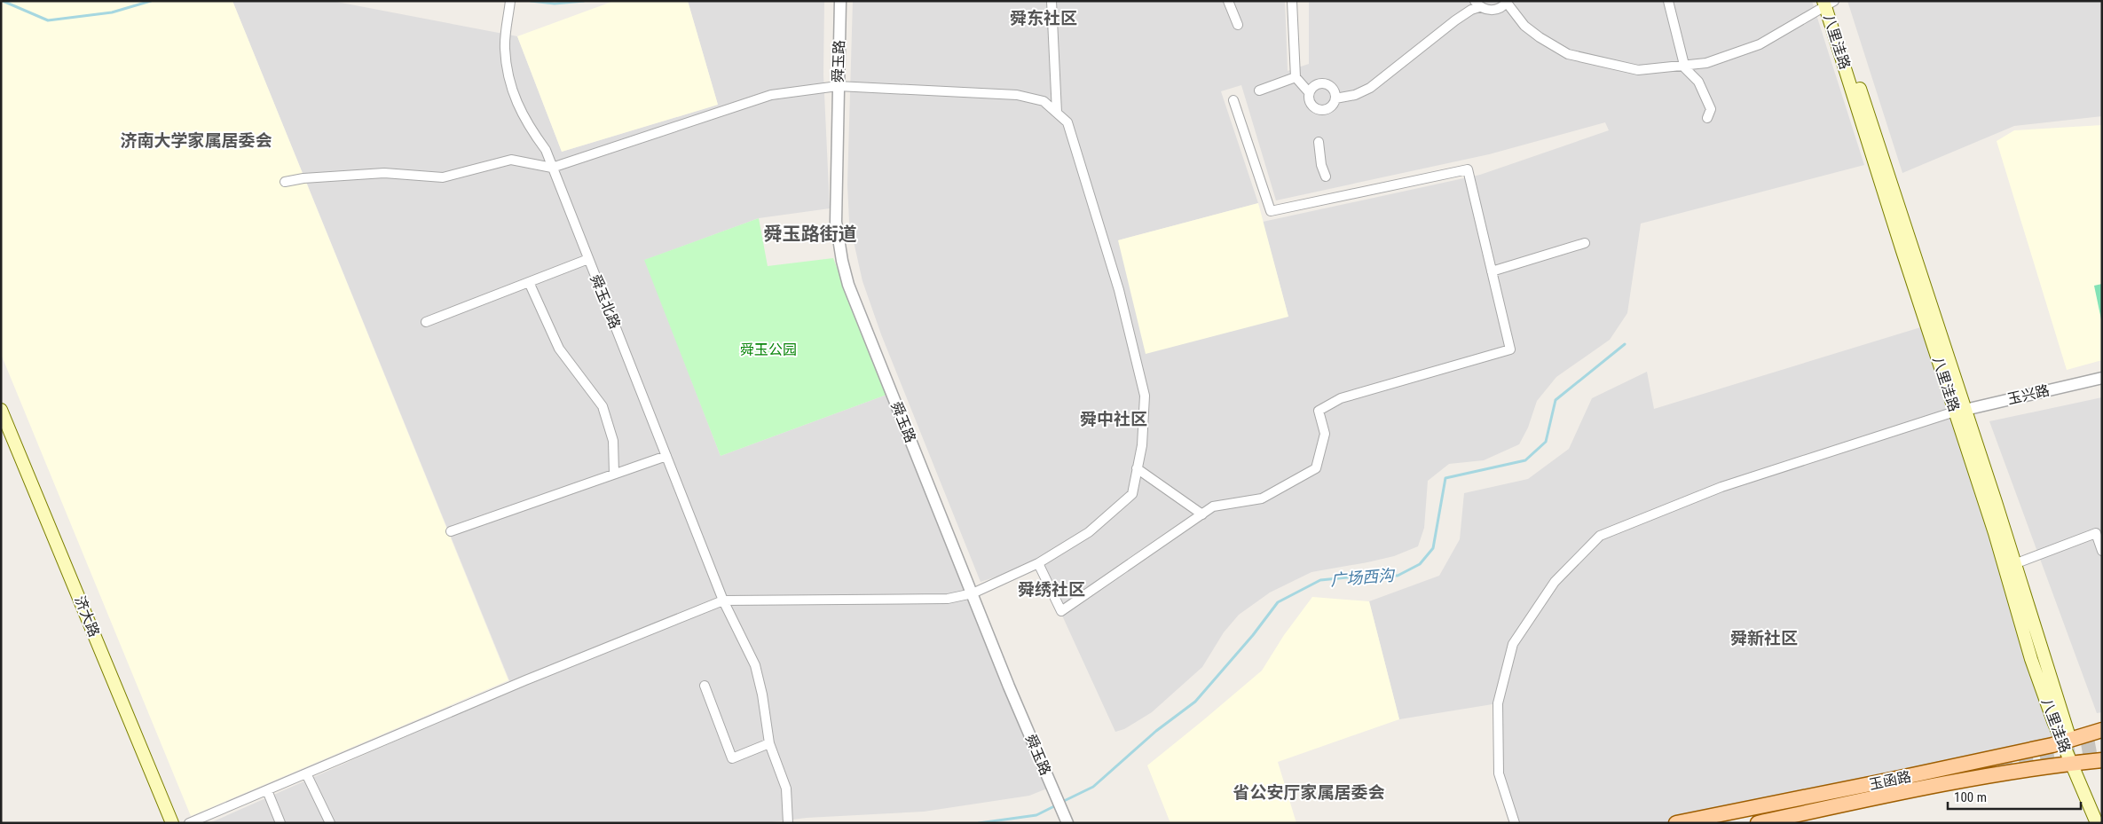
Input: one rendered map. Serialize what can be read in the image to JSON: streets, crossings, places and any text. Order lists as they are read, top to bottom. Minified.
{"streets":{"main road":["八里洼路","济大路","玉函路"],"street":["舜玉路","舜玉北路","玉兴路"]},"crossings":[["八里洼路","玉兴路"],["八里洼路","玉函路"]],"districts":["舜东社区","济南大学家属居委会","舜玉路街道","舜中社区","舜绣社区","舜新社区","省公安厅家属居委会"],"water":["广场西沟"],"parks":["舜玉公园"],"scale_bar":"100 m"}
